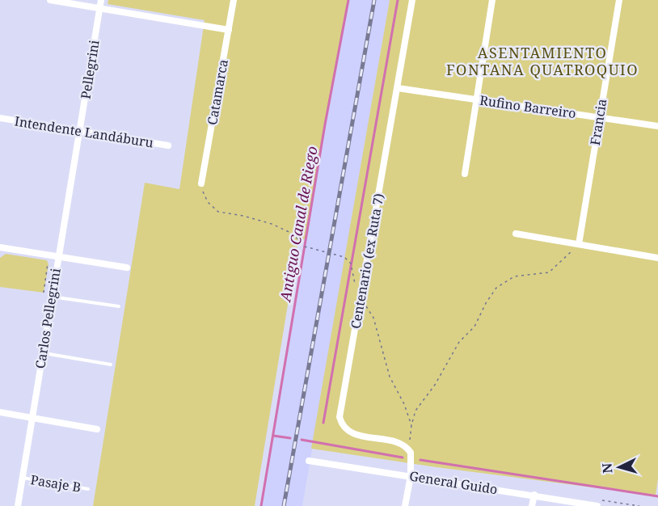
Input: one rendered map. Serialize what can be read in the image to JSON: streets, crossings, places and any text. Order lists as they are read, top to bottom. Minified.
{"streets":{"street":["Pellegrini","Catamarca","Rufino Barreiro","Francia","Intendente Landáburu","Centenario (ex Ruta 7)","Carlos Pellegrini","General Guido"],"lane":["Pasaje B"]},"crossings":[["Pellegrini","Intendente Landáburu"],["Pellegrini","Carlos Pellegrini"],["Rufino Barreiro","Francia"],["Rufino Barreiro","Centenario (ex Ruta 7)"],["Intendente Landáburu","Carlos Pellegrini"],["Carlos Pellegrini","Pasaje B"]],"districts":["ASENTAMIENTO FONTANA QUATROQUIO"],"water":["Antiguo Canal de Riego"],"north":"left"}
